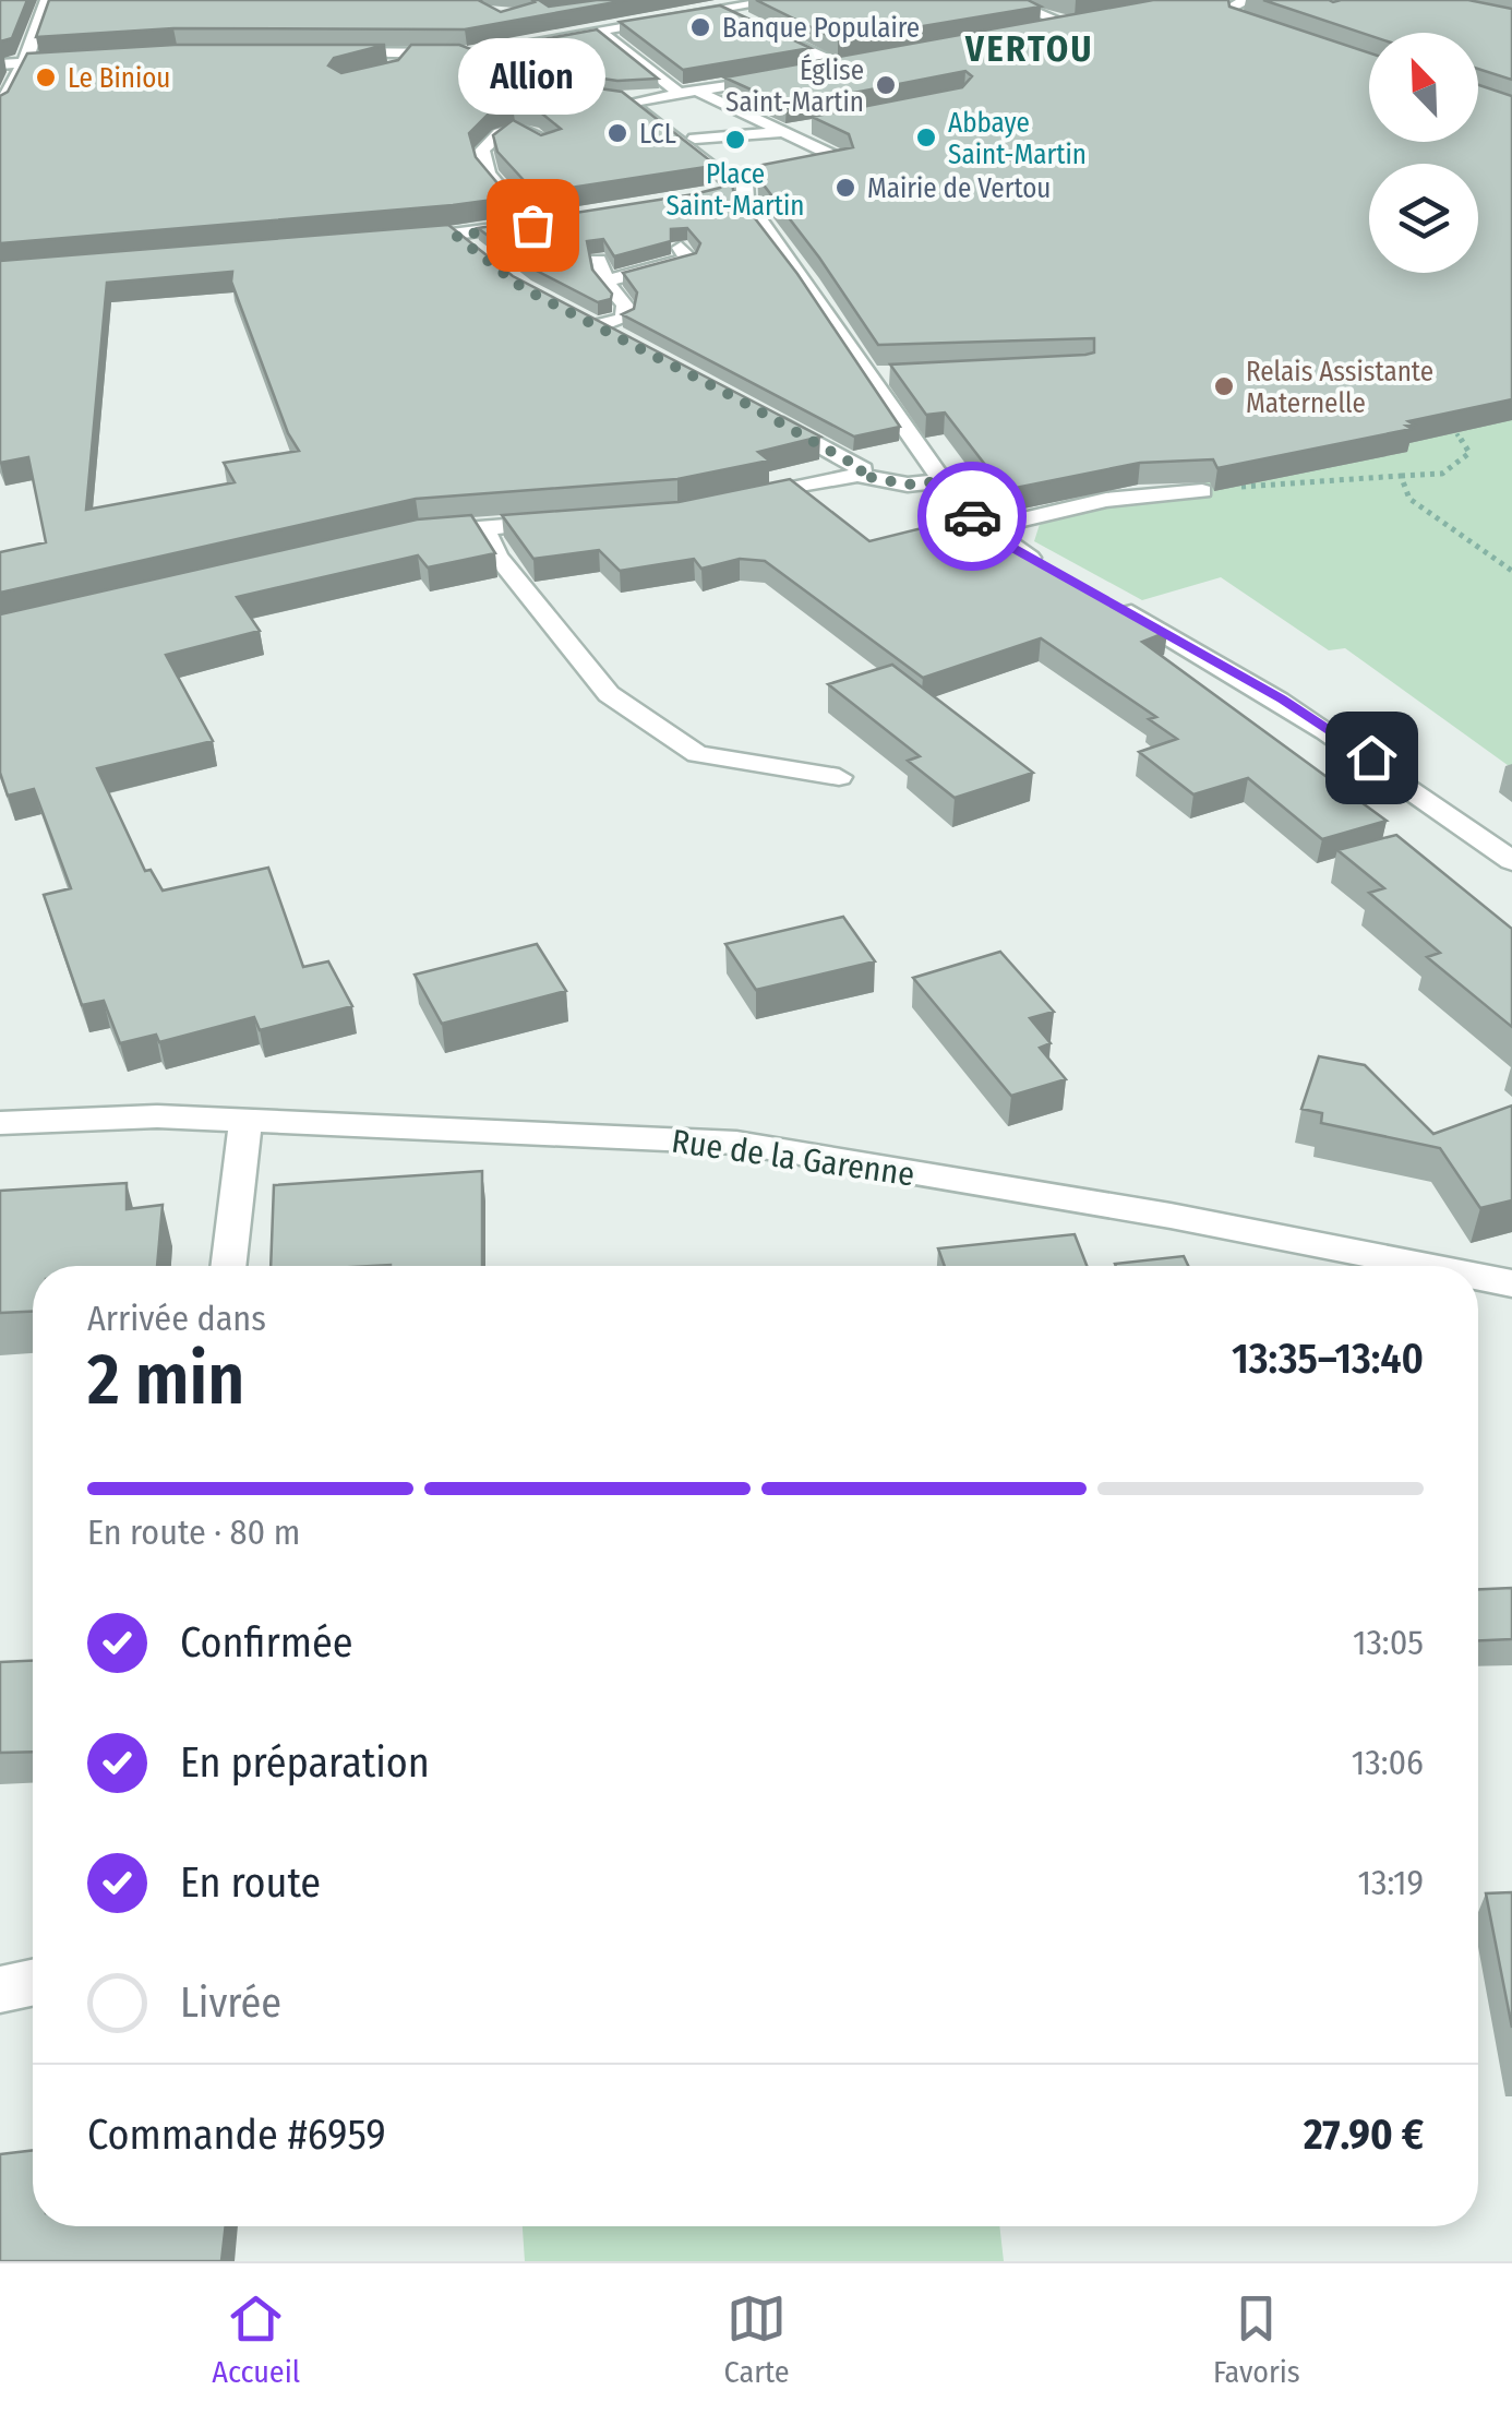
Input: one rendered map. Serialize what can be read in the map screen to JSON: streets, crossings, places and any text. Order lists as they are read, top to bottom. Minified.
{"streets":{"street":["Rue de la Garenne"]},"districts":["VERTOU"],"places":["Banque Populaire","Le Biniou","Église Saint-Martin","LCL","Abbaye Saint-Martin","Place Saint-Martin","Mairie de Vertou","Allion","Relais Assistante Maternelle"],"north":"top left","page":{"bubble":"Allion","heading":["2 min","Arrivée dans","13:35–13:40"],"panel":["Commande #6959","27.90 €"],"bar":"En route · 80 m","list":[["Confirmée","13:05"],["En préparation","13:06"],["En route","13:19"],"Livrée"],"tabs":["Accueil","Carte","Favoris"]}}
